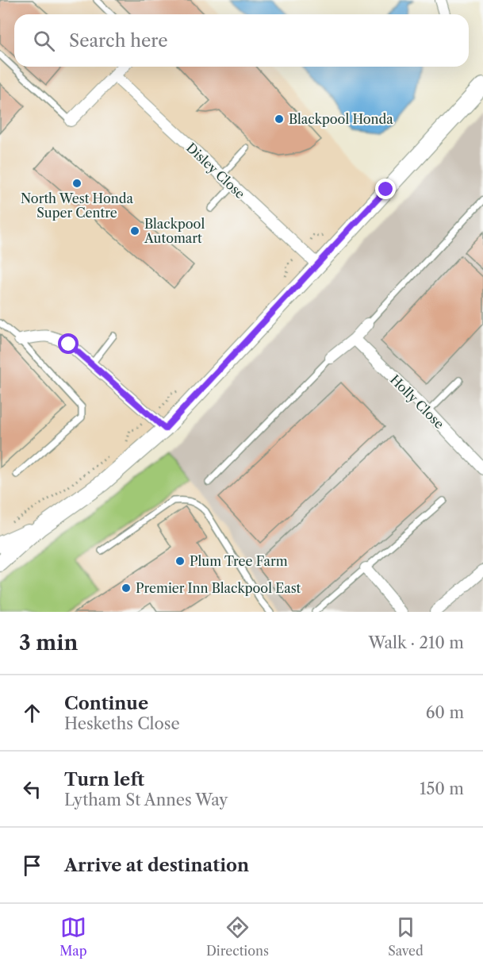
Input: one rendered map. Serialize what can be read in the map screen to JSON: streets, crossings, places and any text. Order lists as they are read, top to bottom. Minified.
{"streets":{"street":["Disley Close","Holly Close"]},"places":["Blackpool Honda","North West Honda Super Centre","Blackpool Automart","Plum Tree Farm","Premier Inn Blackpool East"],"page":{"search":"Search here","heading":["3 min","Walk · 210 m"],"list":[["Continue","Heskeths Close","60 m"],["Turn left","Lytham St Annes Way","150 m"],"Arrive at destination"],"nav":["Map","Directions","Saved"]}}
